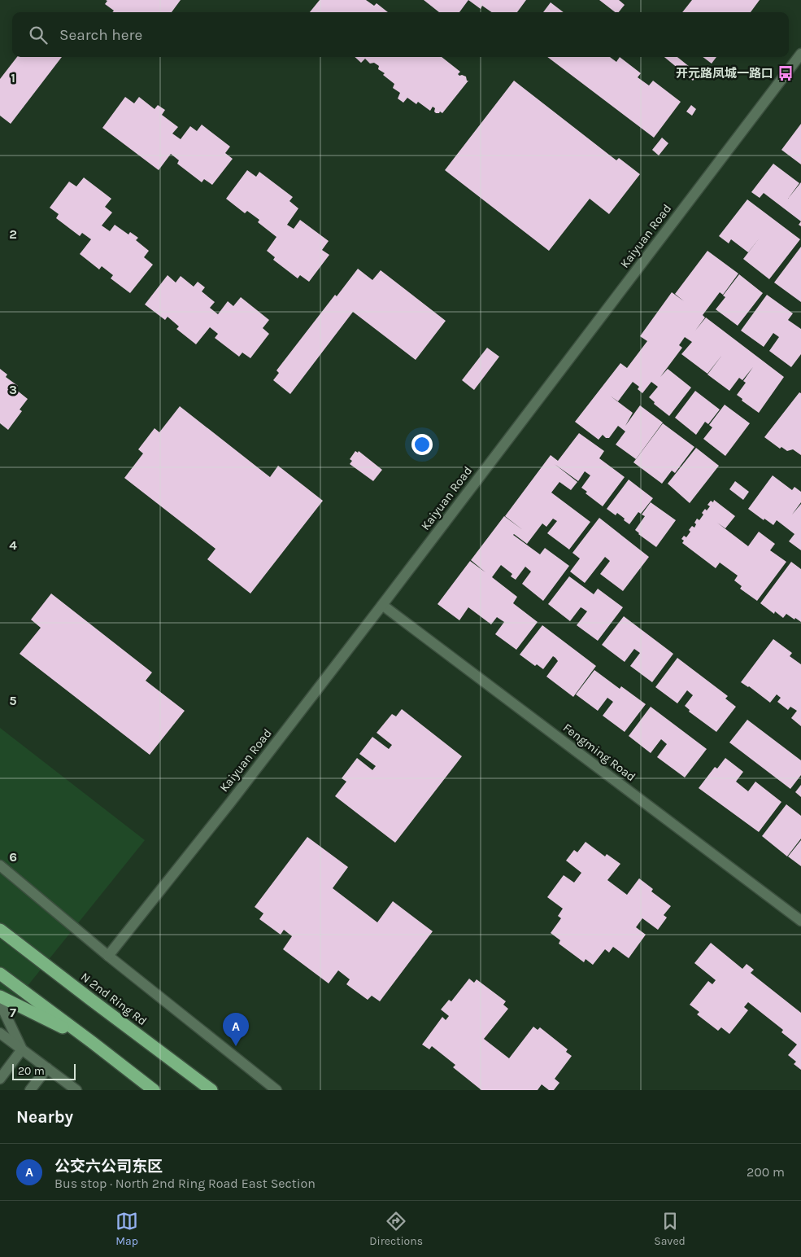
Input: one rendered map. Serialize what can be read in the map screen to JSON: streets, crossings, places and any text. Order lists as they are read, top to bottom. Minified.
{"streets":{"highway":["N 2nd Ring Rd"],"street":["Kaiyuan Road","Fengming Road"]},"crossings":[["Kaiyuan Road","Fengming Road"]],"places":{"bus stop":["开元路凤城一路口"]},"scale_bar":"20 m","page":{"search":"Search here","pins":"A","scale":"20 m","heading":"Nearby","list":[{"mark":"A","name":"公交六公司东区","note":"Bus stop · North 2nd Ring Road East Section","value":"200 m"}],"nav":["Map","Directions","Saved"]},"grid":{"rows":["1","2","3","4","5","6","7"]}}
